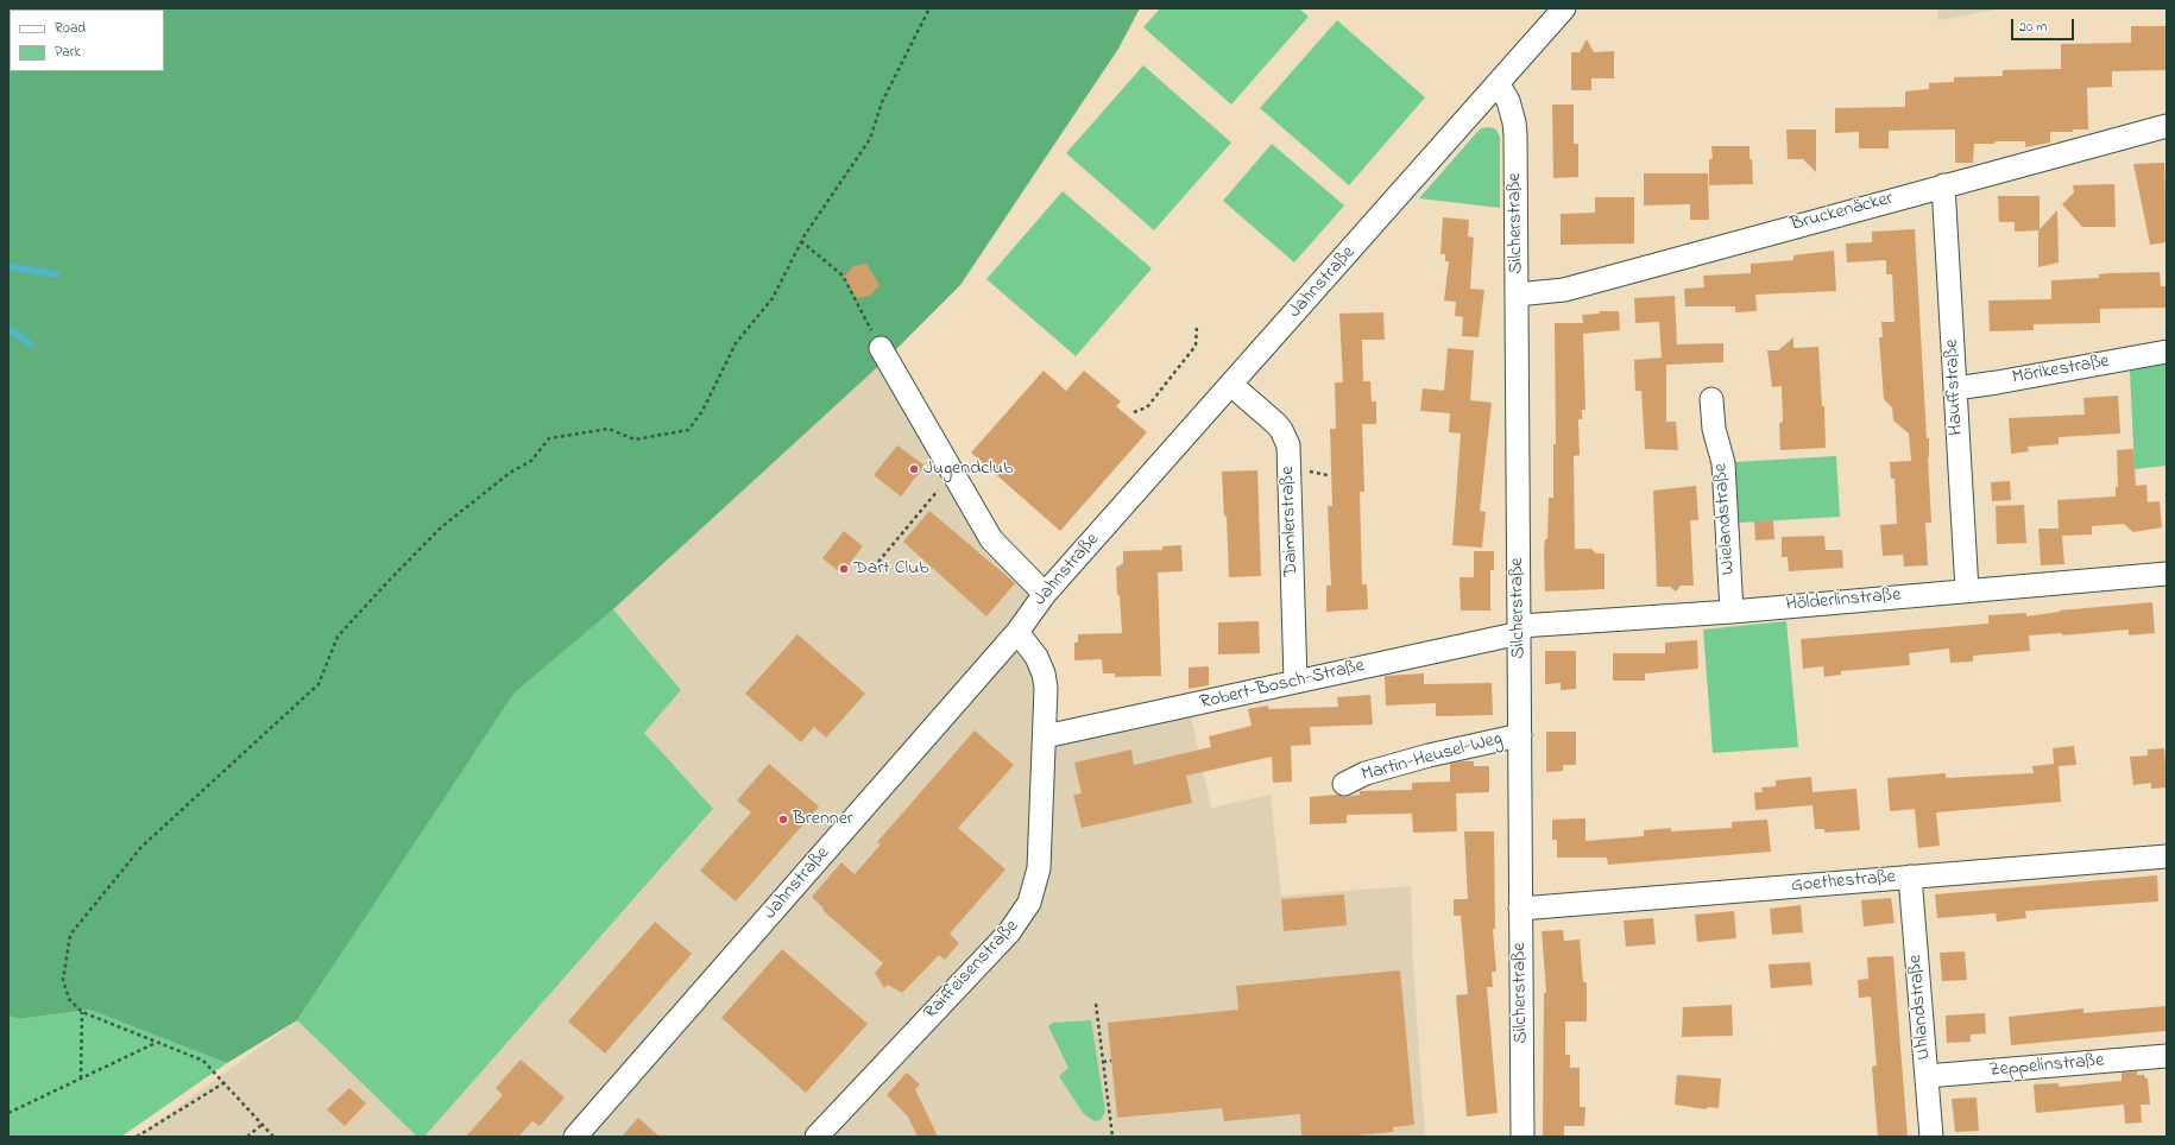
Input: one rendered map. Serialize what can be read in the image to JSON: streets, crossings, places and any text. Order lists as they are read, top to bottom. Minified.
{"streets":{"street":["Bruckenäcker","Silcherstraße","Jahnstraße","Mörikestraße","Hauffstraße","Wielandstraße","Daimlerstraße","Hölderlinstraße","Robert-Bosch-Straße","Martin-Heusel-Weg","Goethestraße","Raiffeisenstraße","Uhlandstraße","Zeppelinstraße"]},"crossings":[["Bruckenäcker","Silcherstraße"],["Bruckenäcker","Hauffstraße"],["Silcherstraße","Jahnstraße"],["Silcherstraße","Hölderlinstraße"],["Silcherstraße","Robert-Bosch-Straße"],["Silcherstraße","Martin-Heusel-Weg"],["Silcherstraße","Goethestraße"],["Jahnstraße","Daimlerstraße"],["Jahnstraße","Raiffeisenstraße"],["Mörikestraße","Hauffstraße"],["Hauffstraße","Hölderlinstraße"],["Wielandstraße","Hölderlinstraße"],["Daimlerstraße","Robert-Bosch-Straße"],["Hölderlinstraße","Robert-Bosch-Straße"],["Robert-Bosch-Straße","Raiffeisenstraße"],["Goethestraße","Uhlandstraße"],["Uhlandstraße","Zeppelinstraße"]],"places":["Jugendclub","Dart Club","Brenner"],"legend":["Road","Park"],"scale_bar":"20 m"}
